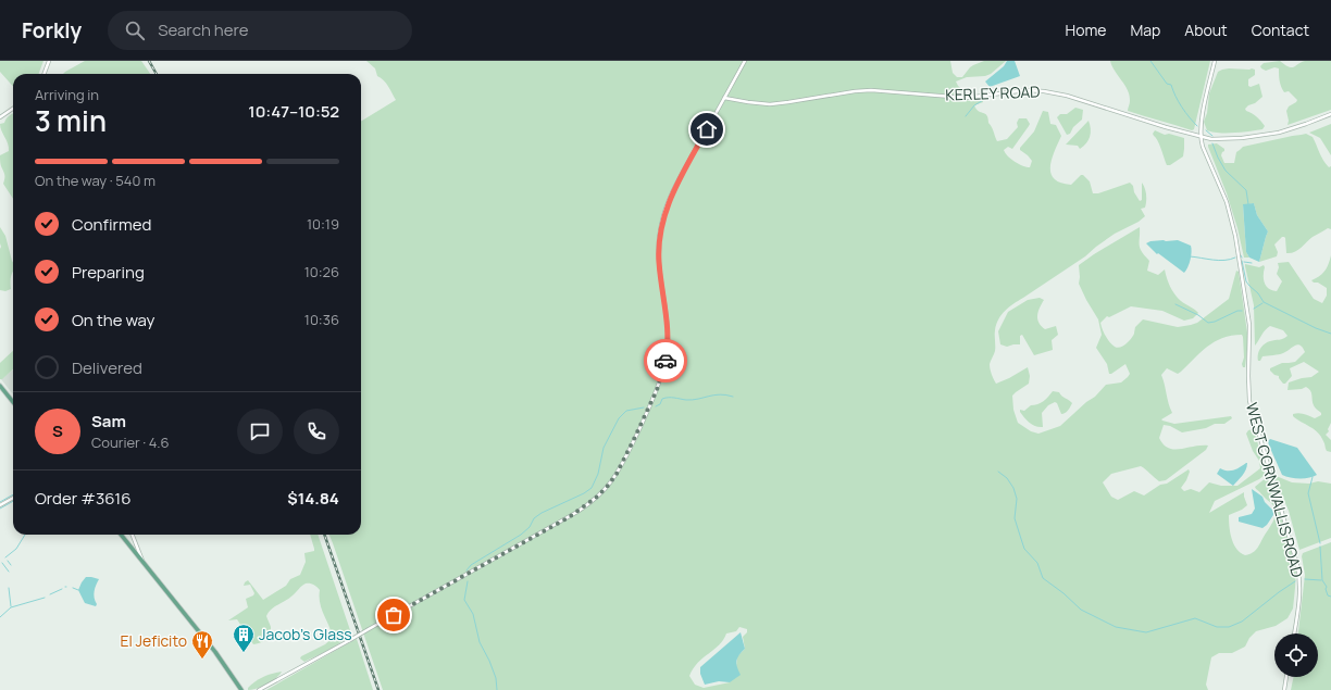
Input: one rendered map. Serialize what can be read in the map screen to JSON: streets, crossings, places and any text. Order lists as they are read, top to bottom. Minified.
{"streets":{"street":["KERLEY ROAD","WEST CORNWALLIS ROAD"]},"crossings":[["KERLEY ROAD","WEST CORNWALLIS ROAD"]],"places":{"building":["Jacob's Glass"],"restaurant":["El Jeficito"]},"page":{"header":"Forkly","search":"Search here","nav":["Home","Map","About","Contact"],"heading":["3 min","Arriving in","10:47–10:52"],"panel":["Sam","Courier · 4.6","Order #3616","$14.84"],"bar":"On the way · 540 m","list":[["Confirmed","10:19"],["Preparing","10:26"],["On the way","10:36"],"Delivered"],"round":"S"}}
